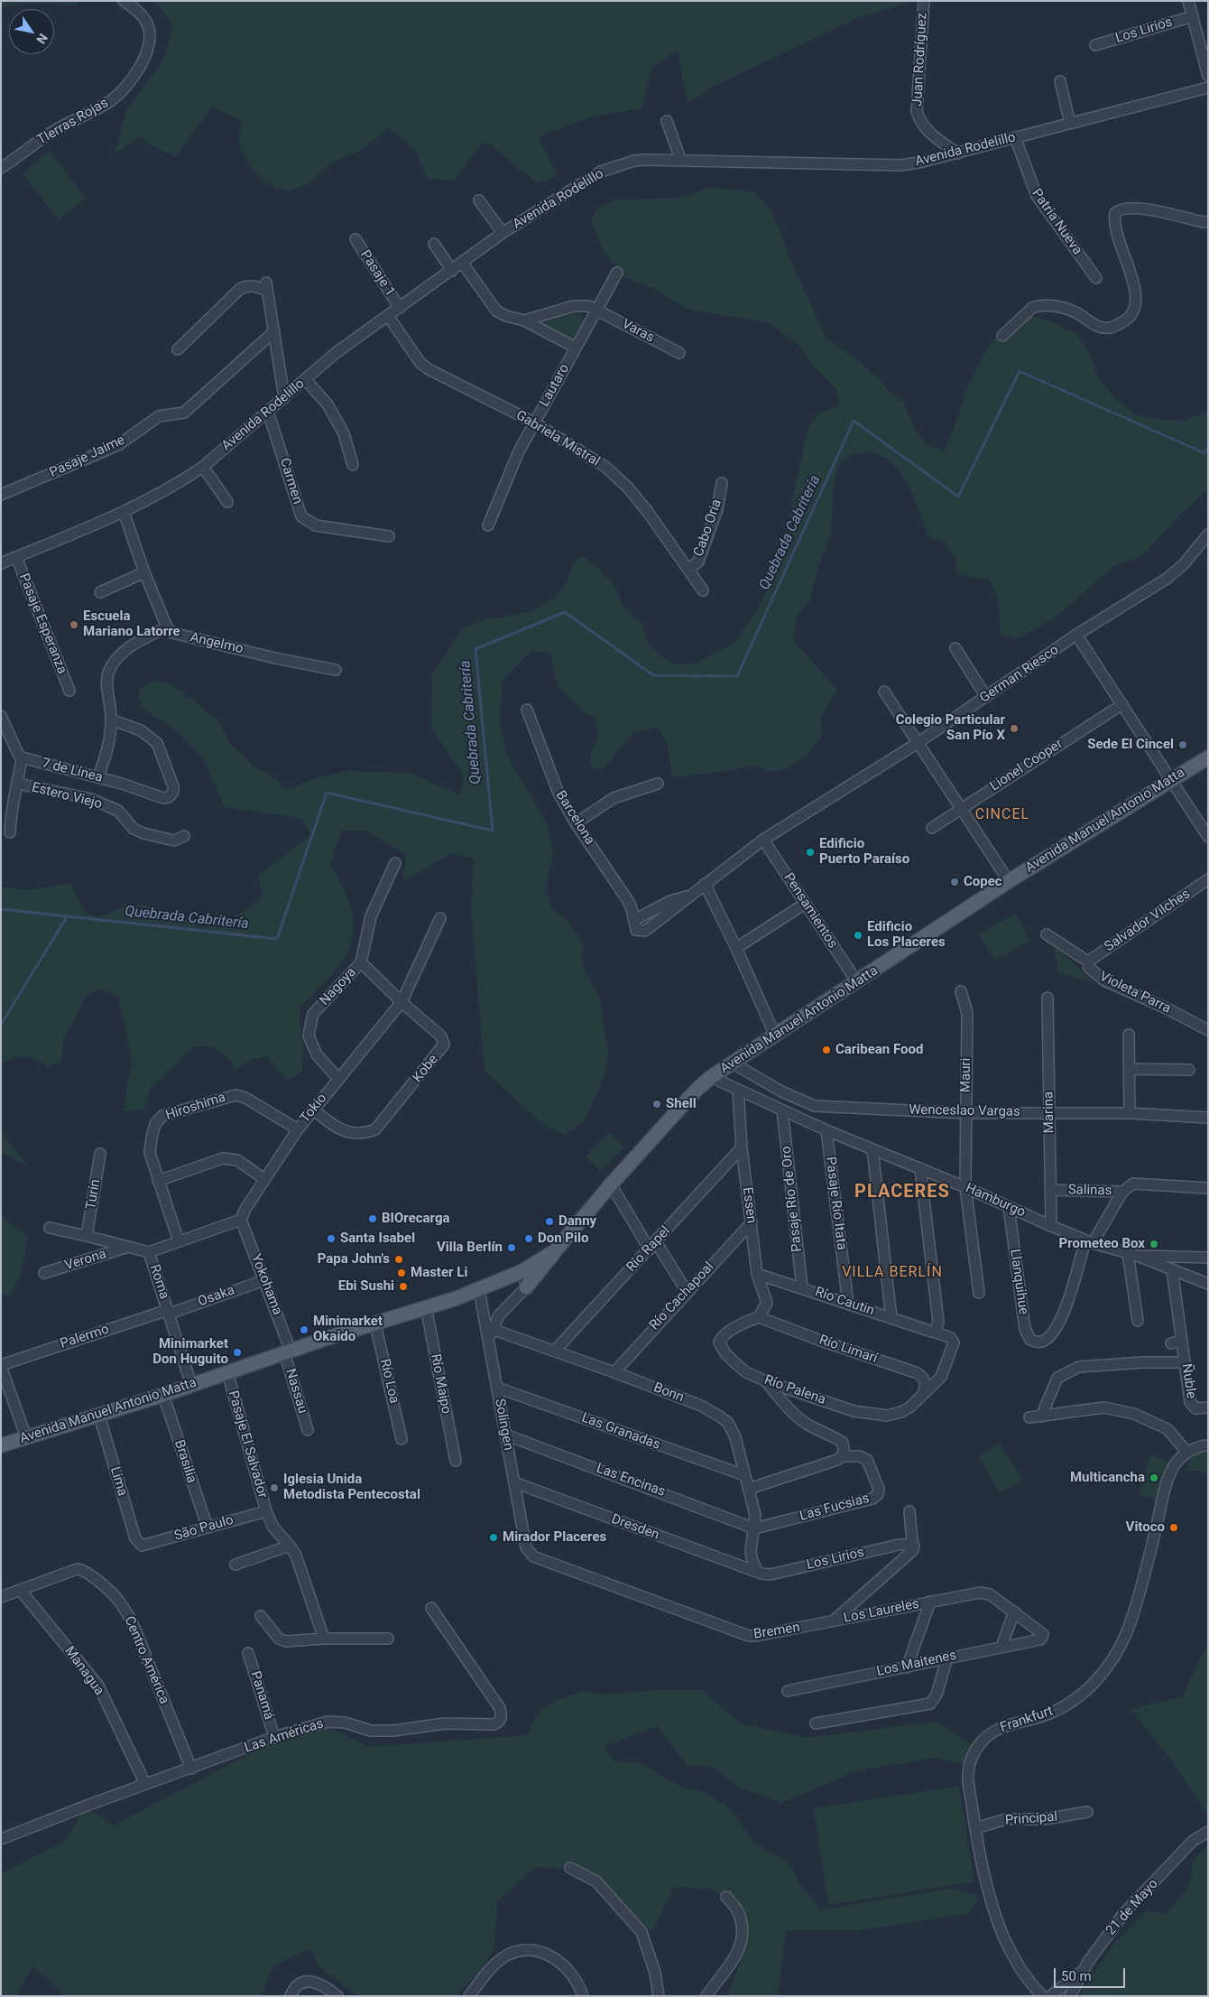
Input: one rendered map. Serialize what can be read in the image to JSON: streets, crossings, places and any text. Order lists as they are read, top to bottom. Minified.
{"streets":{"main road":["Avenida Manuel Antonio Matta"],"street":["Los Lirios","Juan Rodríguez","TIerras Rojas","Avenida Rodelillo","Patria Nueva","Pasaje 1","Varas","Lautaro","Gabriela Mistral","Pasaje Jaime","Carmen","Cabo Oria","Pasaje Esperanza","Angelmo","German Riesco","Lionel Cooper","7 de Línea","Estero Viejo","Barcelona","Pensamientos","Salvador Vilches","Nagoya","Violeta Parra","Kobe","Mauri","Hiroshima","Tokio","Wenceslao Vargas","Marina","Salinas","Turín","Pasaje Río de Oro","Hamburgo","Pasaje Río Itata","Essen","Río Rapel","Verona","Roma","Llanquihue","Yokohama","Osaka","Río Cachapoal","Río Cautin","Palermo","Río Limarí","Río Loa","Ñuble","Río Maipo","Río Palena","Nassau","Bonn","Solingen","Las Granadas","Pasaje El Salvador","Brasilia","Las Encinas","Lima","Las Fucsias","Dresden","São Paulo","Los Laureles","Bremen","Centro América","Los Maitenes","Managua","Panamá","Frankfurt","Las Américas","Principal","21 de Mayo"]},"crossings":[["Los Lirios","Bonn"],["Los Lirios","Dresden"],["Juan Rodríguez","Avenida Rodelillo"],["Avenida Rodelillo","Patria Nueva"],["Avenida Rodelillo","Pasaje 1"],["Avenida Rodelillo","Gabriela Mistral"],["Avenida Rodelillo","Carmen"],["Avenida Rodelillo","Pasaje Esperanza"],["Varas","Lautaro"],["Lautaro","Gabriela Mistral"],["Gabriela Mistral","Cabo Oria"],["German Riesco","Barcelona"],["German Riesco","Pensamientos"],["Avenida Manuel Antonio Matta","Pensamientos"],["Avenida Manuel Antonio Matta","Wenceslao Vargas"],["Avenida Manuel Antonio Matta","Hamburgo"],["Avenida Manuel Antonio Matta","Roma"],["Avenida Manuel Antonio Matta","Yokohama"],["Avenida Manuel Antonio Matta","Río Loa"],["Avenida Manuel Antonio Matta","Río Maipo"],["Avenida Manuel Antonio Matta","Nassau"],["Avenida Manuel Antonio Matta","Pasaje El Salvador"],["Avenida Manuel Antonio Matta","Brasilia"],["Avenida Manuel Antonio Matta","Lima"],["Salvador Vilches","Violeta Parra"],["Nagoya","Kobe"],["Nagoya","Tokio"],["Kobe","Tokio"],["Mauri","Wenceslao Vargas"],["Mauri","Hamburgo"],["Hiroshima","Tokio"],["Tokio","Yokohama"],["Wenceslao Vargas","Marina"],["Marina","Salinas"],["Marina","Hamburgo"],["Turín","Roma"],["Pasaje Río de Oro","Hamburgo"],["Pasaje Río de Oro","Río Cautin"],["Hamburgo","Pasaje Río Itata"],["Hamburgo","Essen"],["Hamburgo","Llanquihue"],["Hamburgo","Ñuble"],["Pasaje Río Itata","Río Cautin"],["Essen","Río Rapel"],["Essen","Río Cachapoal"],["Essen","Río Cautin"],["Essen","Río Limarí"],["Essen","Río Palena"],["Río Rapel","Bonn"],["Verona","Roma"],["Roma","Osaka"],["Roma","Palermo"],["Yokohama","Osaka"],["Yokohama","Nassau"],["Osaka","Palermo"],["Río Cachapoal","Bonn"],["Río Cautin","Río Limarí"],["Río Cautin","Río Palena"],["Río Limarí","Río Palena"],["Bonn","Solingen"],["Bonn","Las Granadas"],["Bonn","Las Encinas"],["Bonn","Las Fucsias"],["Bonn","Dresden"],["Solingen","Las Granadas"],["Solingen","Las Encinas"],["Solingen","Dresden"],["Solingen","Bremen"],["Pasaje El Salvador","São Paulo"],["Brasilia","São Paulo"],["Las Encinas","Las Fucsias"],["Lima","São Paulo"],["Los Laureles","Bremen"],["Los Laureles","Los Maitenes"],["Centro América","Managua"],["Centro América","Las Américas"],["Managua","Las Américas"],["Panamá","Las Américas"],["Frankfurt","Principal"]],"districts":["CINCEL","PLACERES","VILLA BERLÍN"],"water":["Quebrada Cabritería"],"places":["Escuela Mariano Latorre","Colegio Particular San Pío X","Sede El Cincel","Edificio Puerto Paraíso","Copec","Edificio Los Placeres","Caribean Food","Shell","BIOrecarga","Danny","Santa Isabel","Don Pilo","Prometeo Box","Villa Berlín","Papa John's","Master Li","Ebi Sushi","Minimarket Okaido","Minimarket Don Huguito","Multicancha","Iglesia Unida Metodista Pentecostal","Vitoco","Mirador Placeres"],"scale_bar":"50 m","north":"bottom right"}
